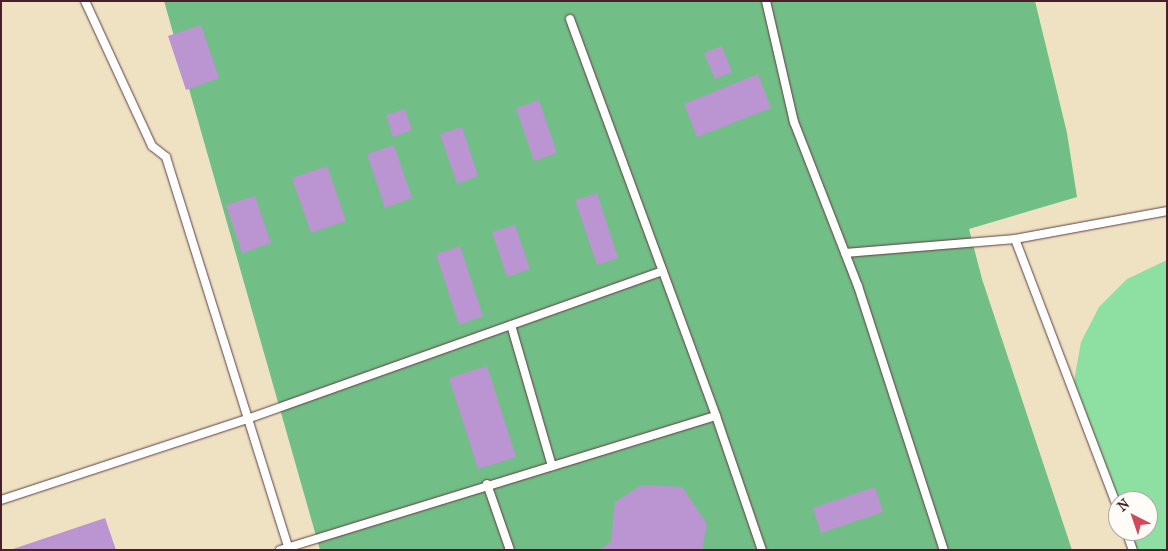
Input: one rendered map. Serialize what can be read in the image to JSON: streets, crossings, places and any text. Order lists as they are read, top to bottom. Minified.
{"north":"top left"}
